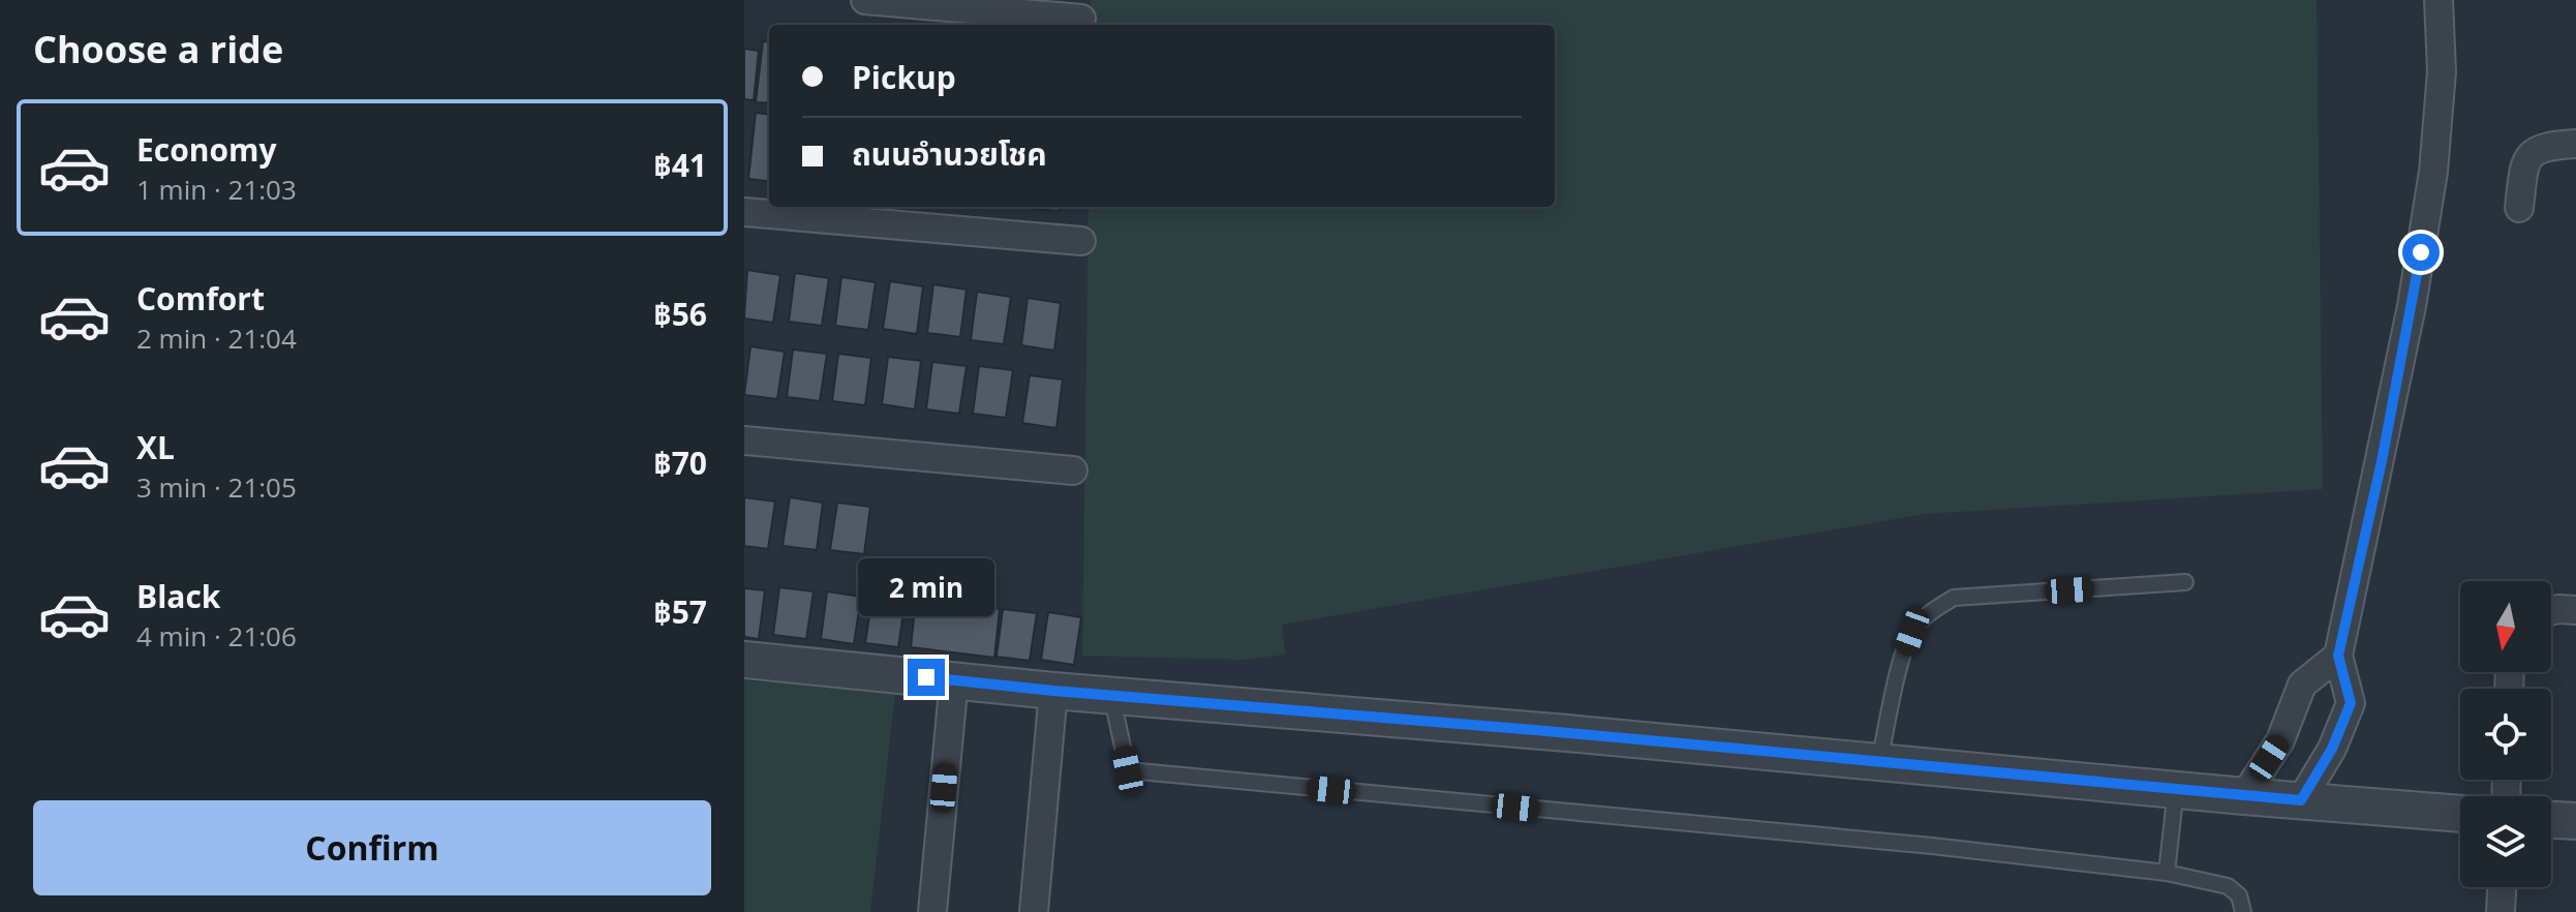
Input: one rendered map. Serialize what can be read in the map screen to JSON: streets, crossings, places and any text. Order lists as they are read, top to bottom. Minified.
{"north":"bottom","page":{"heading":"Choose a ride","banner":["Pickup","ถนนอำนวยโชค"],"list":[{"name":"Economy","note":"1 min · 21:03","value":"฿41"},{"name":"Comfort","note":"2 min · 21:04","value":"฿56"},{"name":"XL","note":"3 min · 21:05","value":"฿70"},{"name":"Black","note":"4 min · 21:06","value":"฿57"}],"bubble":"2 min","buttons":"Confirm"}}
